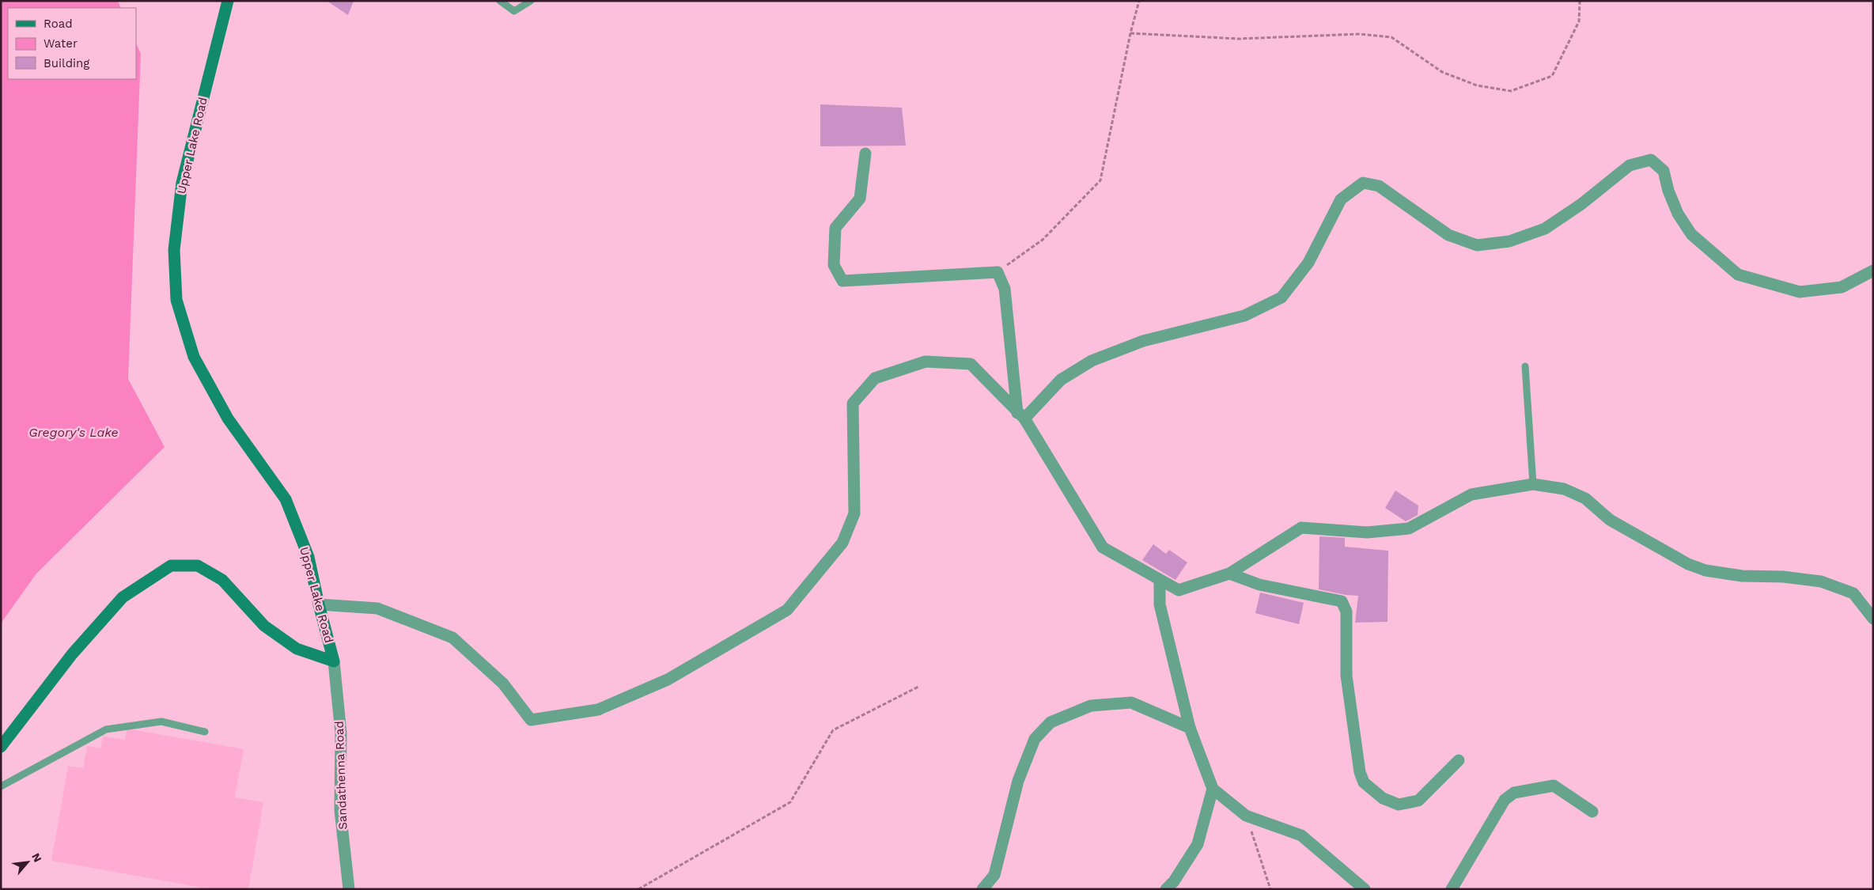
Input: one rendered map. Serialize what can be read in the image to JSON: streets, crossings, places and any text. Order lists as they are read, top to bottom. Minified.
{"streets":{"street":["Upper Lake Road","Sandathenna Road"]},"crossings":[["Upper Lake Road","Sandathenna Road"]],"water":["Gregory's Lake"],"legend":["Road","Water","Building"],"north":"top right"}
